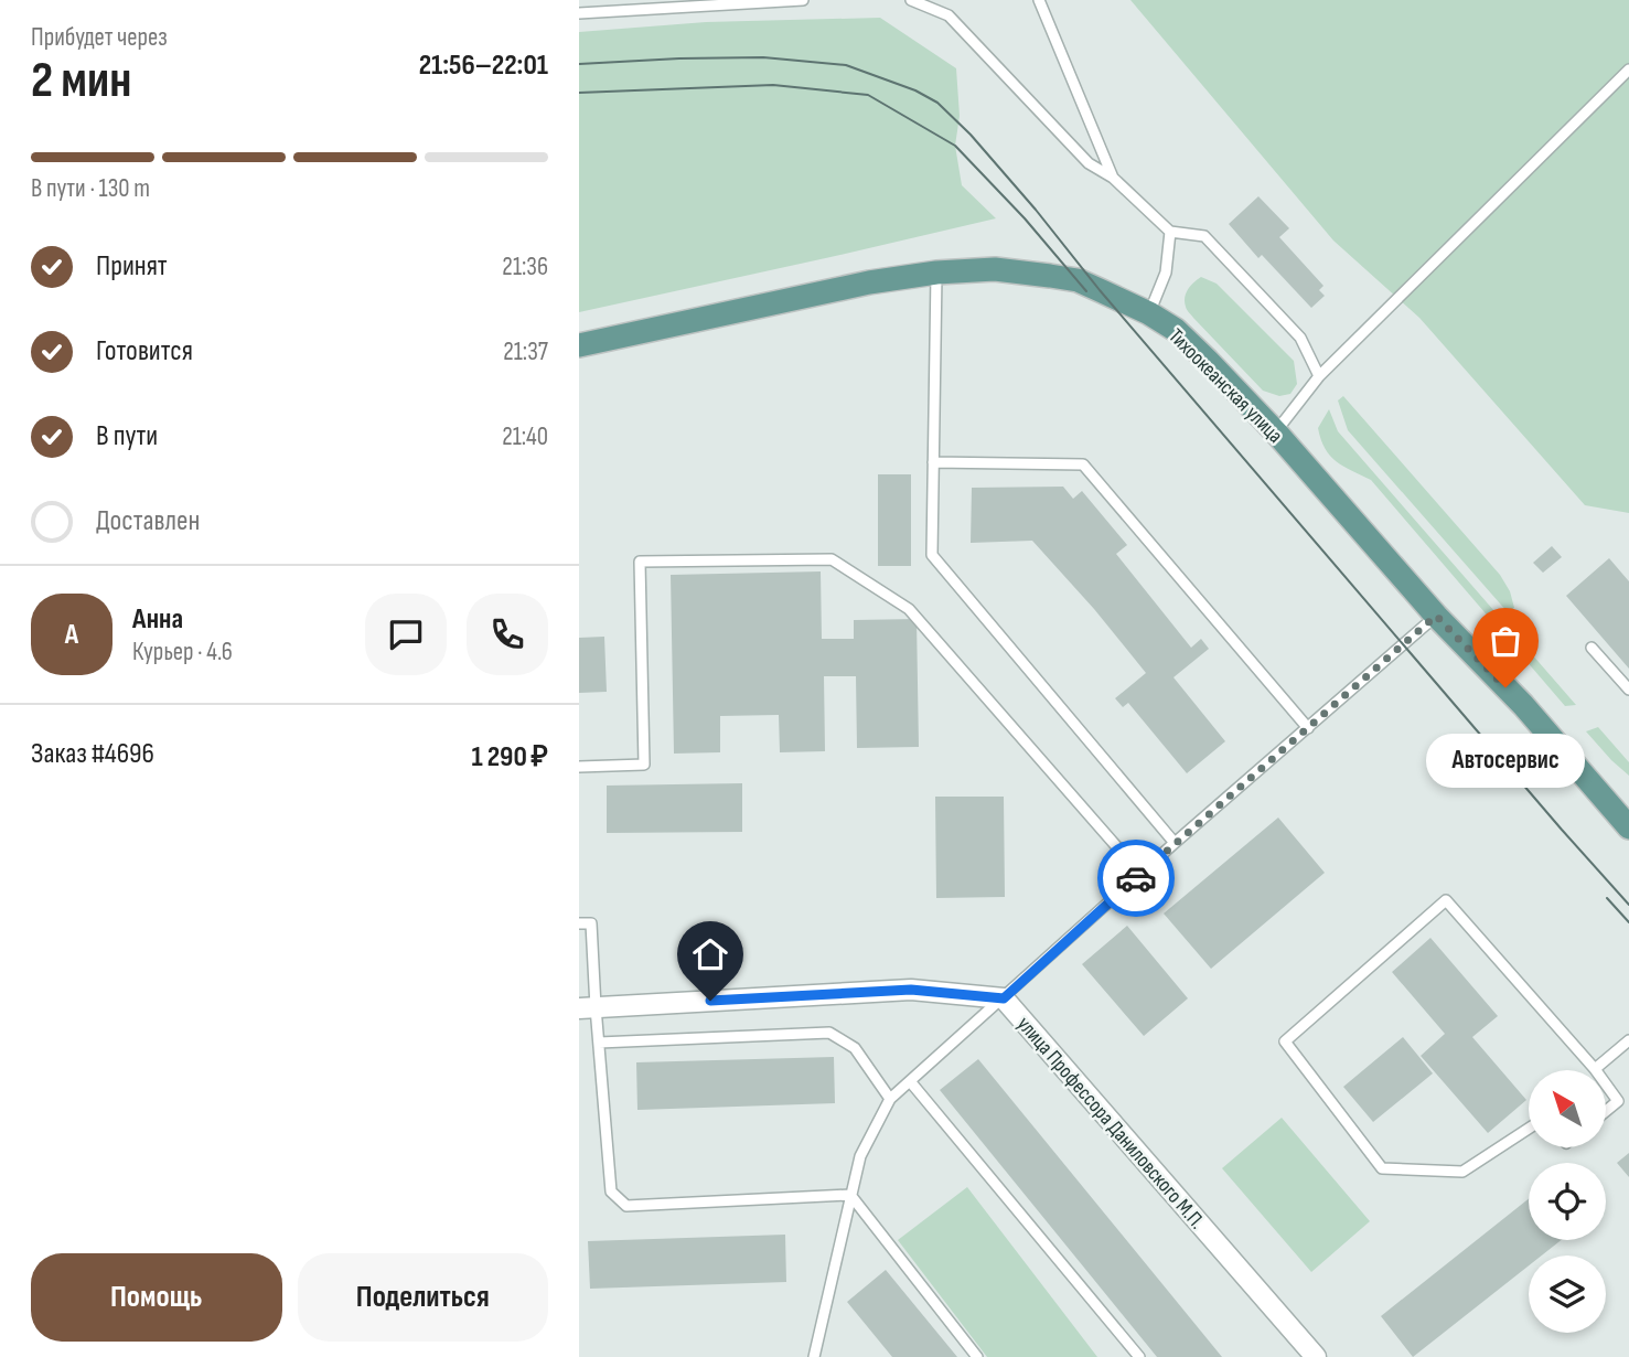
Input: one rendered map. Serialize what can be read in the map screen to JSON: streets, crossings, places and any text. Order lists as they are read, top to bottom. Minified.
{"streets":{"main road":["Тихоокеанская улица"],"street":["улица Профессора Даниловского М.П."]},"places":["Автосервис"],"north":"top left","page":{"heading":["2 мин","Прибудет через","21:56–22:01"],"panel":["Анна","Курьер · 4.6","Заказ #4696","1 290 ₽"],"bar":"В пути · 130 m","list":[["Принят","21:36"],["Готовится","21:37"],["В пути","21:40"],"Доставлен"],"round":"А","bubble":"Автосервис","buttons":["Помощь","Поделиться"]}}
